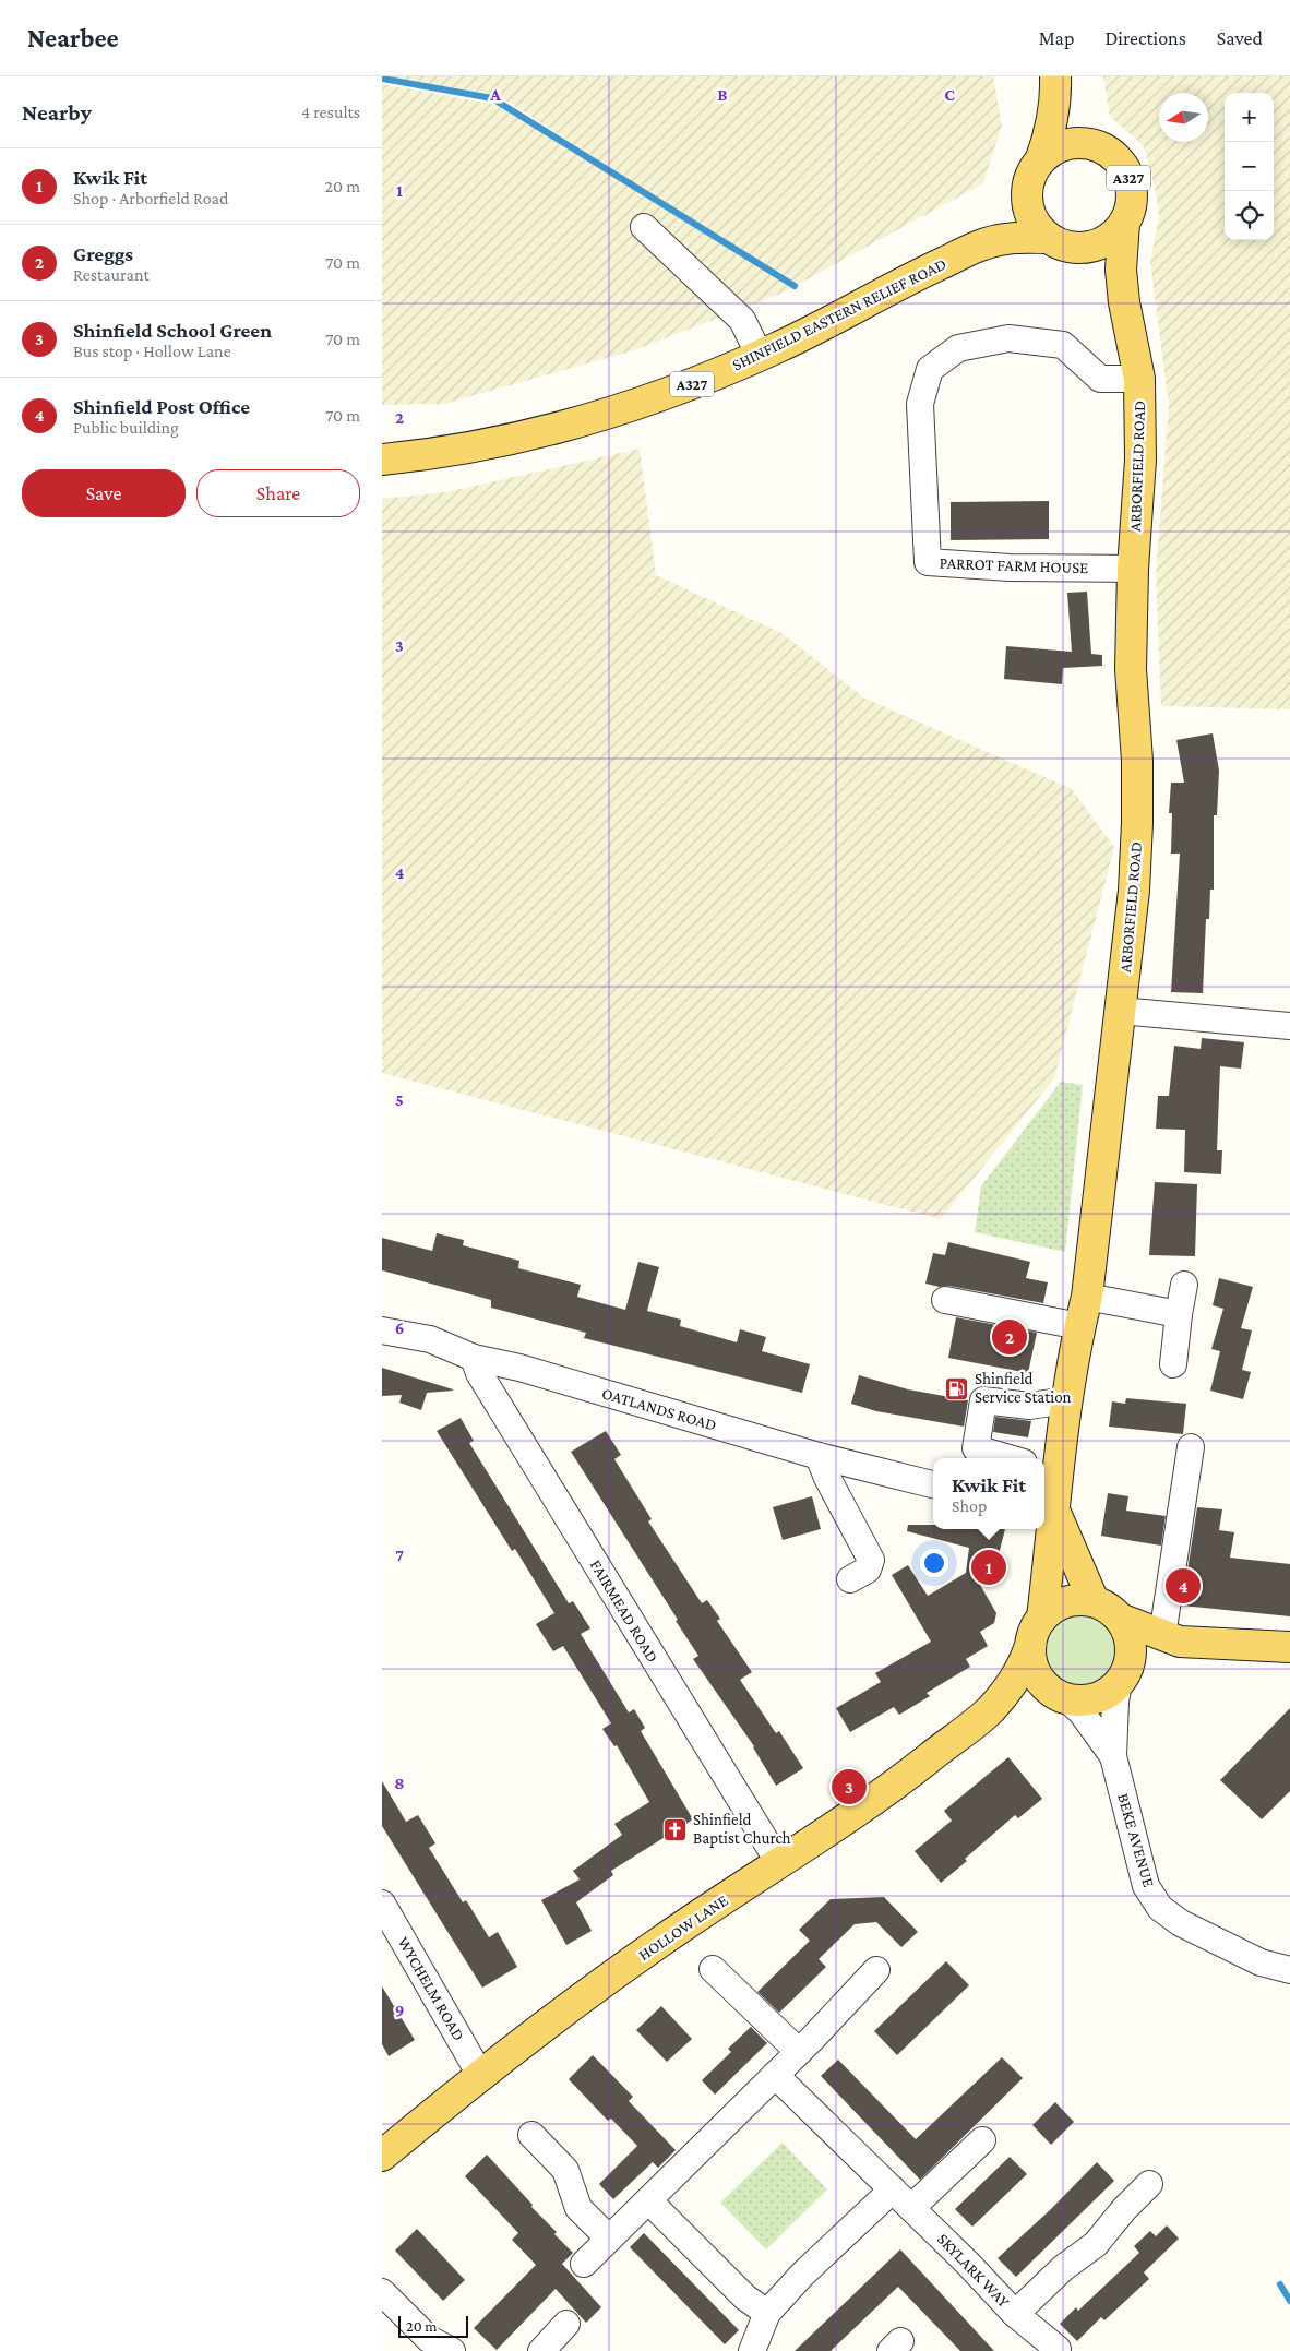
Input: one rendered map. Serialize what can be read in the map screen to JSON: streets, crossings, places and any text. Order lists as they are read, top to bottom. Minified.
{"streets":{"main road":["A327","SHINFIELD EASTERN RELIEF ROAD","ARBORFIELD ROAD","HOLLOW LANE"],"street":["PARROT FARM HOUSE","OATLANDS ROAD","FAIRMEAD ROAD","BEKE AVENUE","WYCHELM ROAD","SKYLARK WAY"]},"crossings":[["A327","SHINFIELD EASTERN RELIEF ROAD"],["A327","ARBORFIELD ROAD"],["SHINFIELD EASTERN RELIEF ROAD","ARBORFIELD ROAD"],["ARBORFIELD ROAD","PARROT FARM HOUSE"],["ARBORFIELD ROAD","HOLLOW LANE"],["OATLANDS ROAD","FAIRMEAD ROAD"],["FAIRMEAD ROAD","HOLLOW LANE"],["HOLLOW LANE","WYCHELM ROAD"]],"places":{"fuel station":["Shinfield Service Station"],"church":["Shinfield Baptist Church"]},"scale_bar":"20 m","north":"left","page":{"header":"Nearbee","nav":["Map","Directions","Saved"],"heading":["Nearby","4 results"],"map_buttons":["+","−"],"list":[{"mark":"1","name":"Kwik Fit","note":"Shop · Arborfield Road","value":"20 m"},{"mark":"2","name":"Greggs","note":"Restaurant","value":"70 m"},{"mark":"3","name":"Shinfield School Green","note":"Bus stop · Hollow Lane","value":"70 m"},{"mark":"4","name":"Shinfield Post Office","note":"Public building","value":"70 m"}],"buttons":["Save","Share"],"pins":["2","1","4","3"],"popup":["Kwik Fit","Shop"],"scale":"20 m"},"grid":{"columns":["A","B","C"],"rows":["1","2","3","4","5","6","7","8","9"]}}
